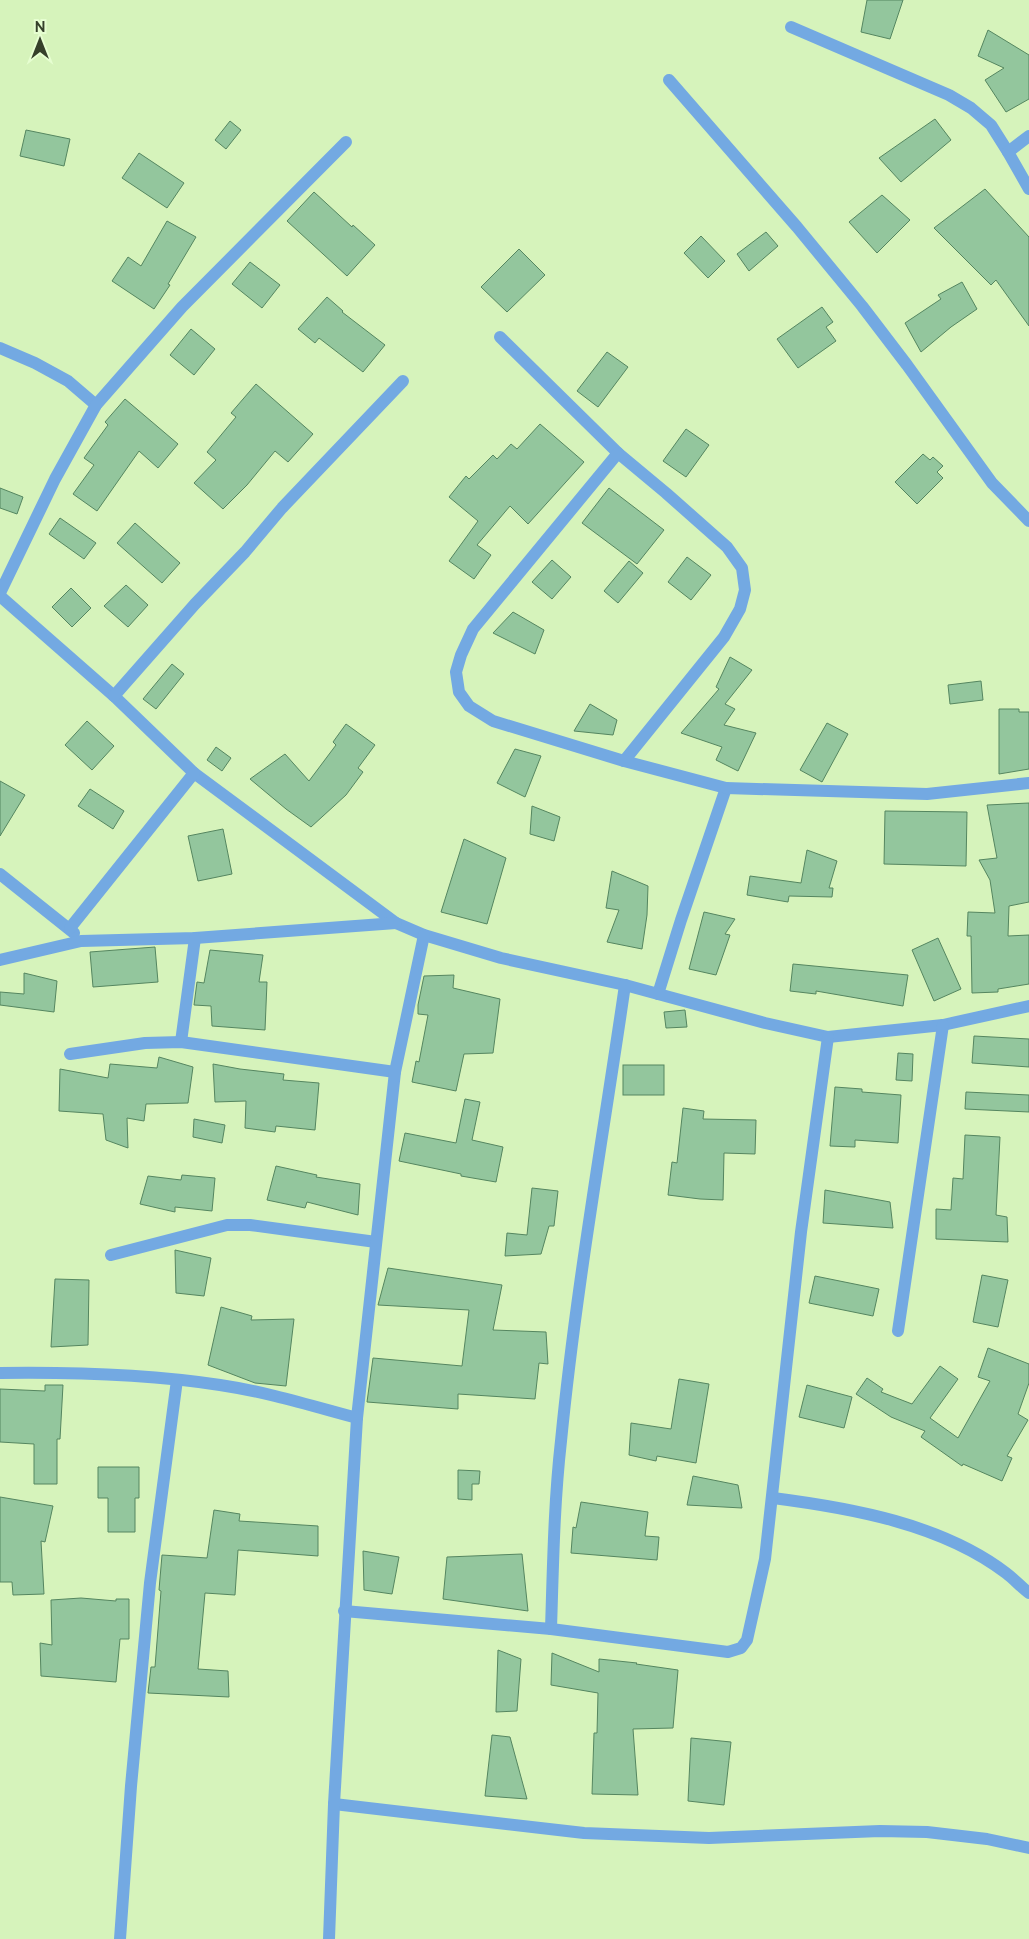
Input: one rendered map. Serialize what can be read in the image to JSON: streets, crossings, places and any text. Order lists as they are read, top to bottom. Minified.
{"north":"top"}
